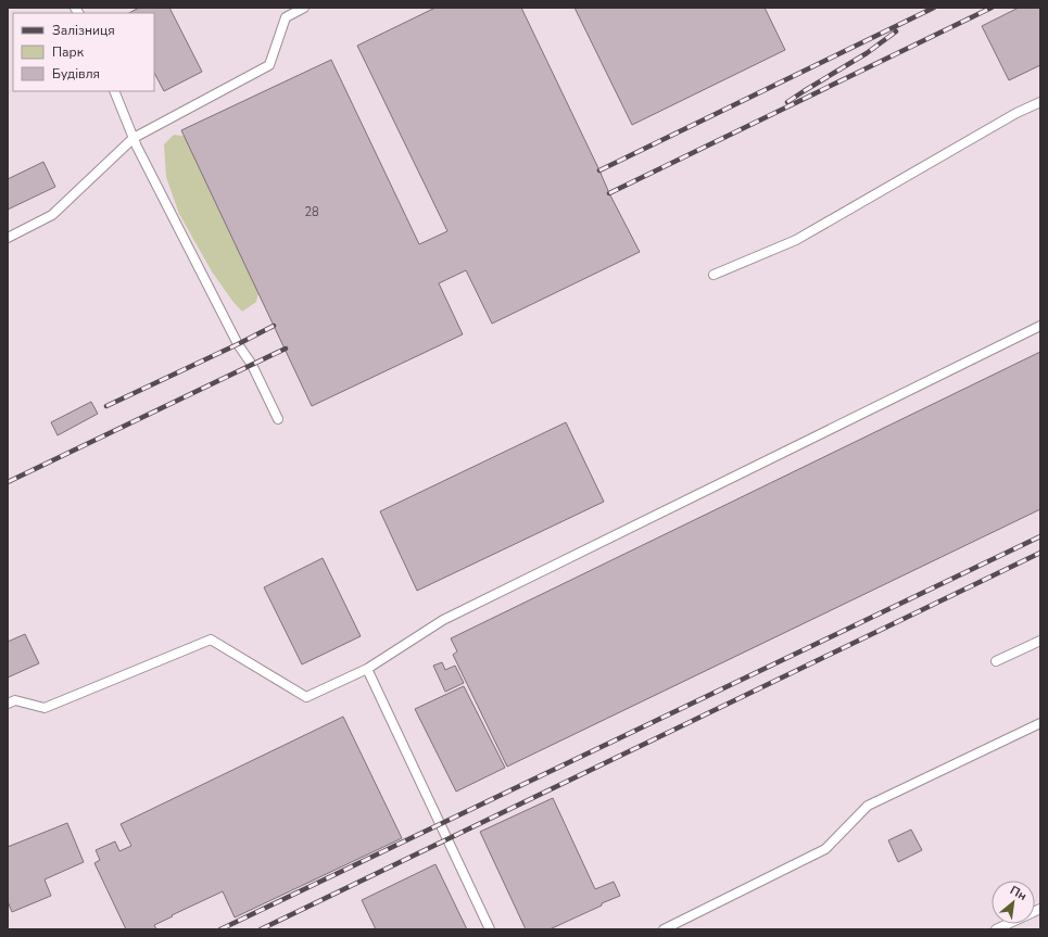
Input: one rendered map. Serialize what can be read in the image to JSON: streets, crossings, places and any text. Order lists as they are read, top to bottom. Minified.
{"house_numbers":["28"],"legend":["Залізниця","Парк","Будівля"],"north":"top right"}
